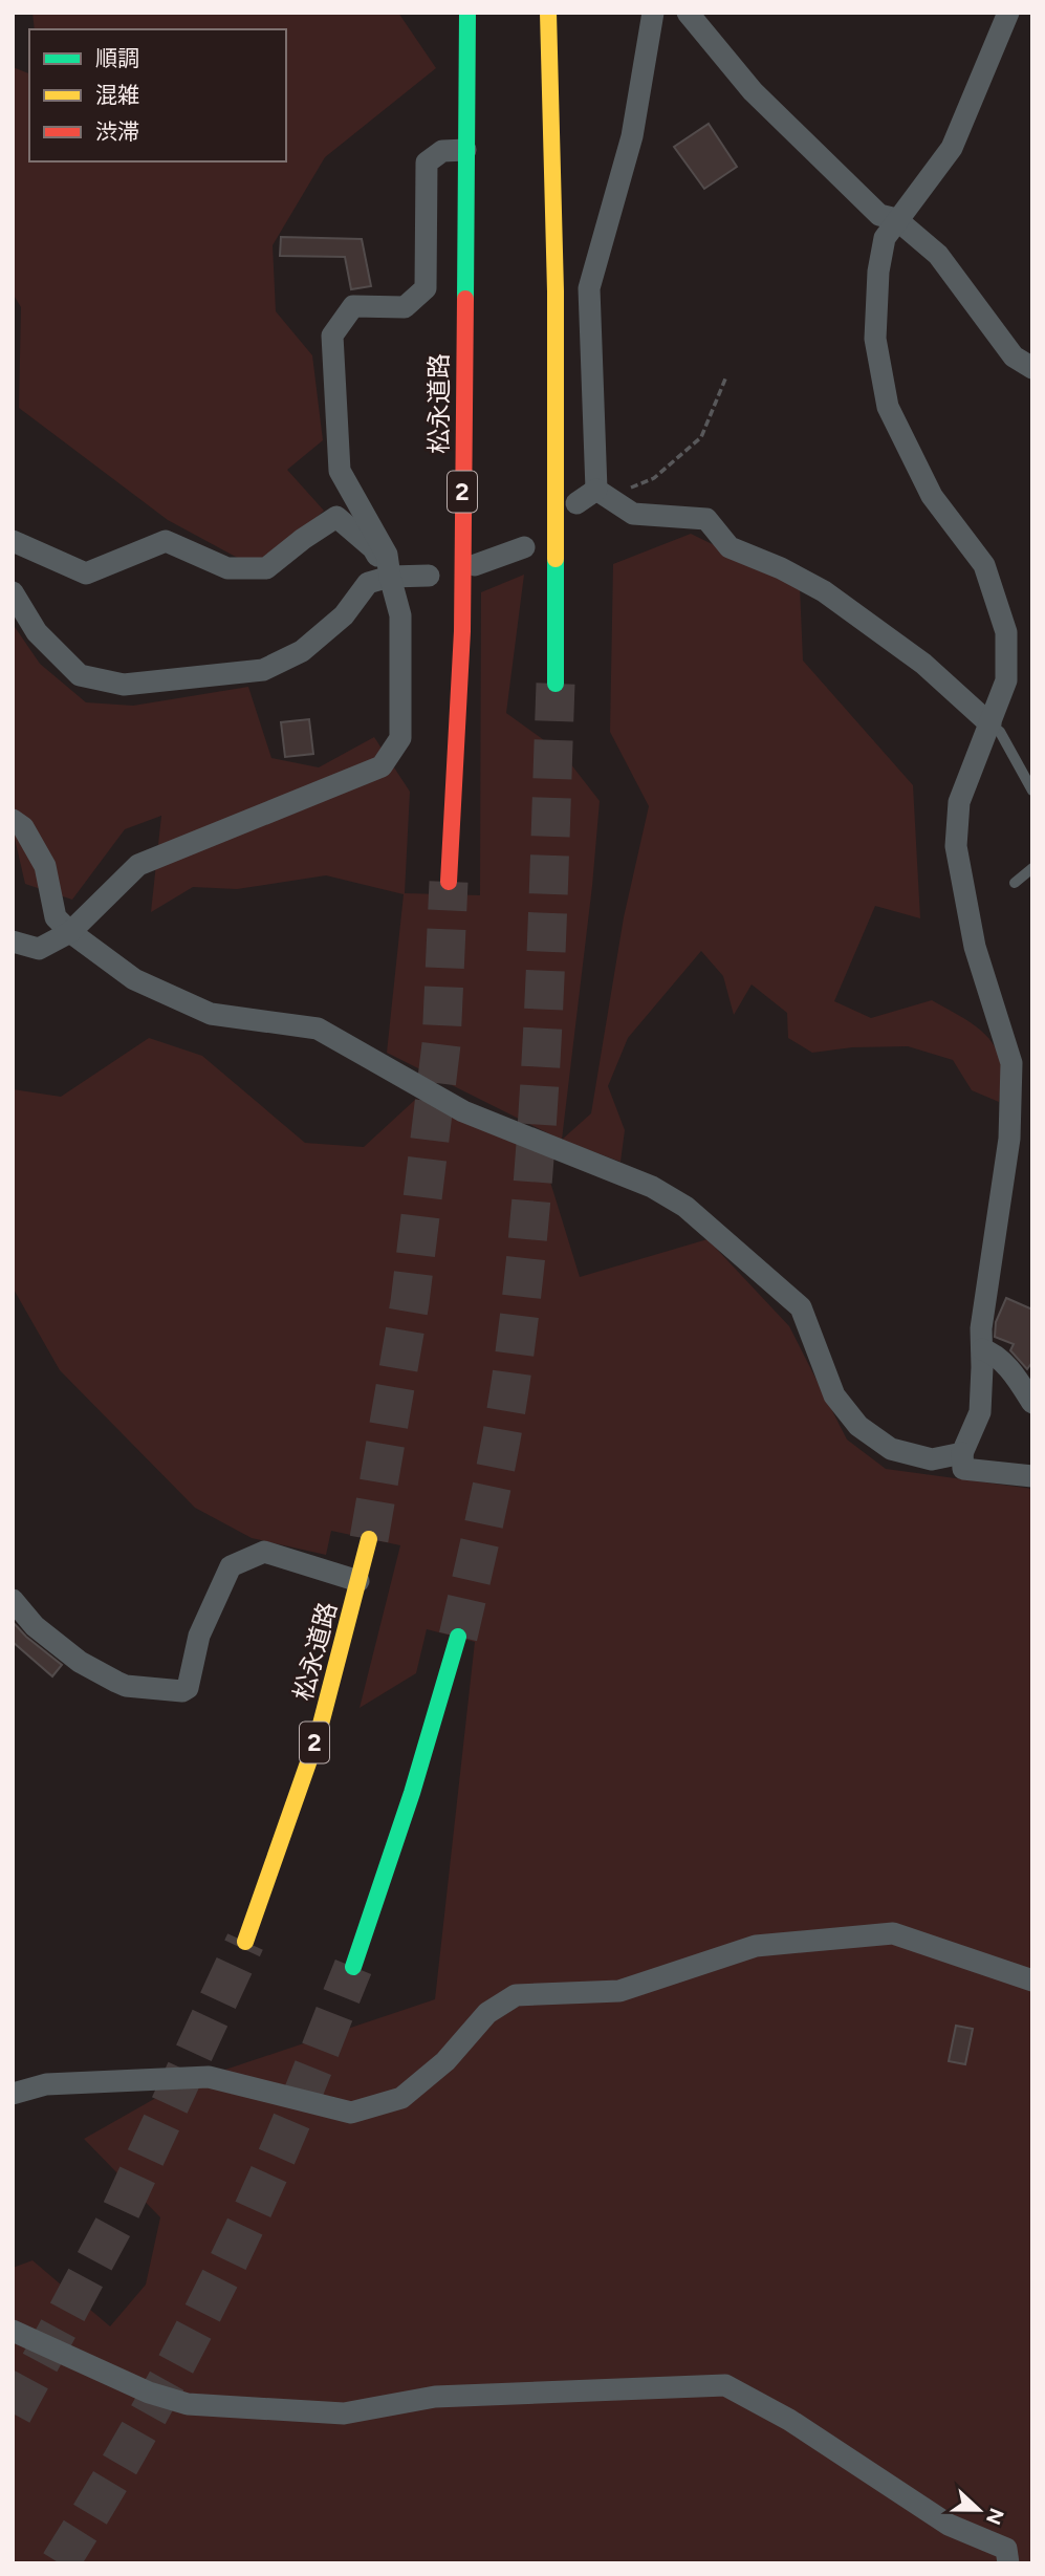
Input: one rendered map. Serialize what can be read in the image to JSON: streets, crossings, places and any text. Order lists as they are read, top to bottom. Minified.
{"streets":{"highway":["松永道路","2"]},"legend":["順調","混雑","渋滞"],"north":"right"}
